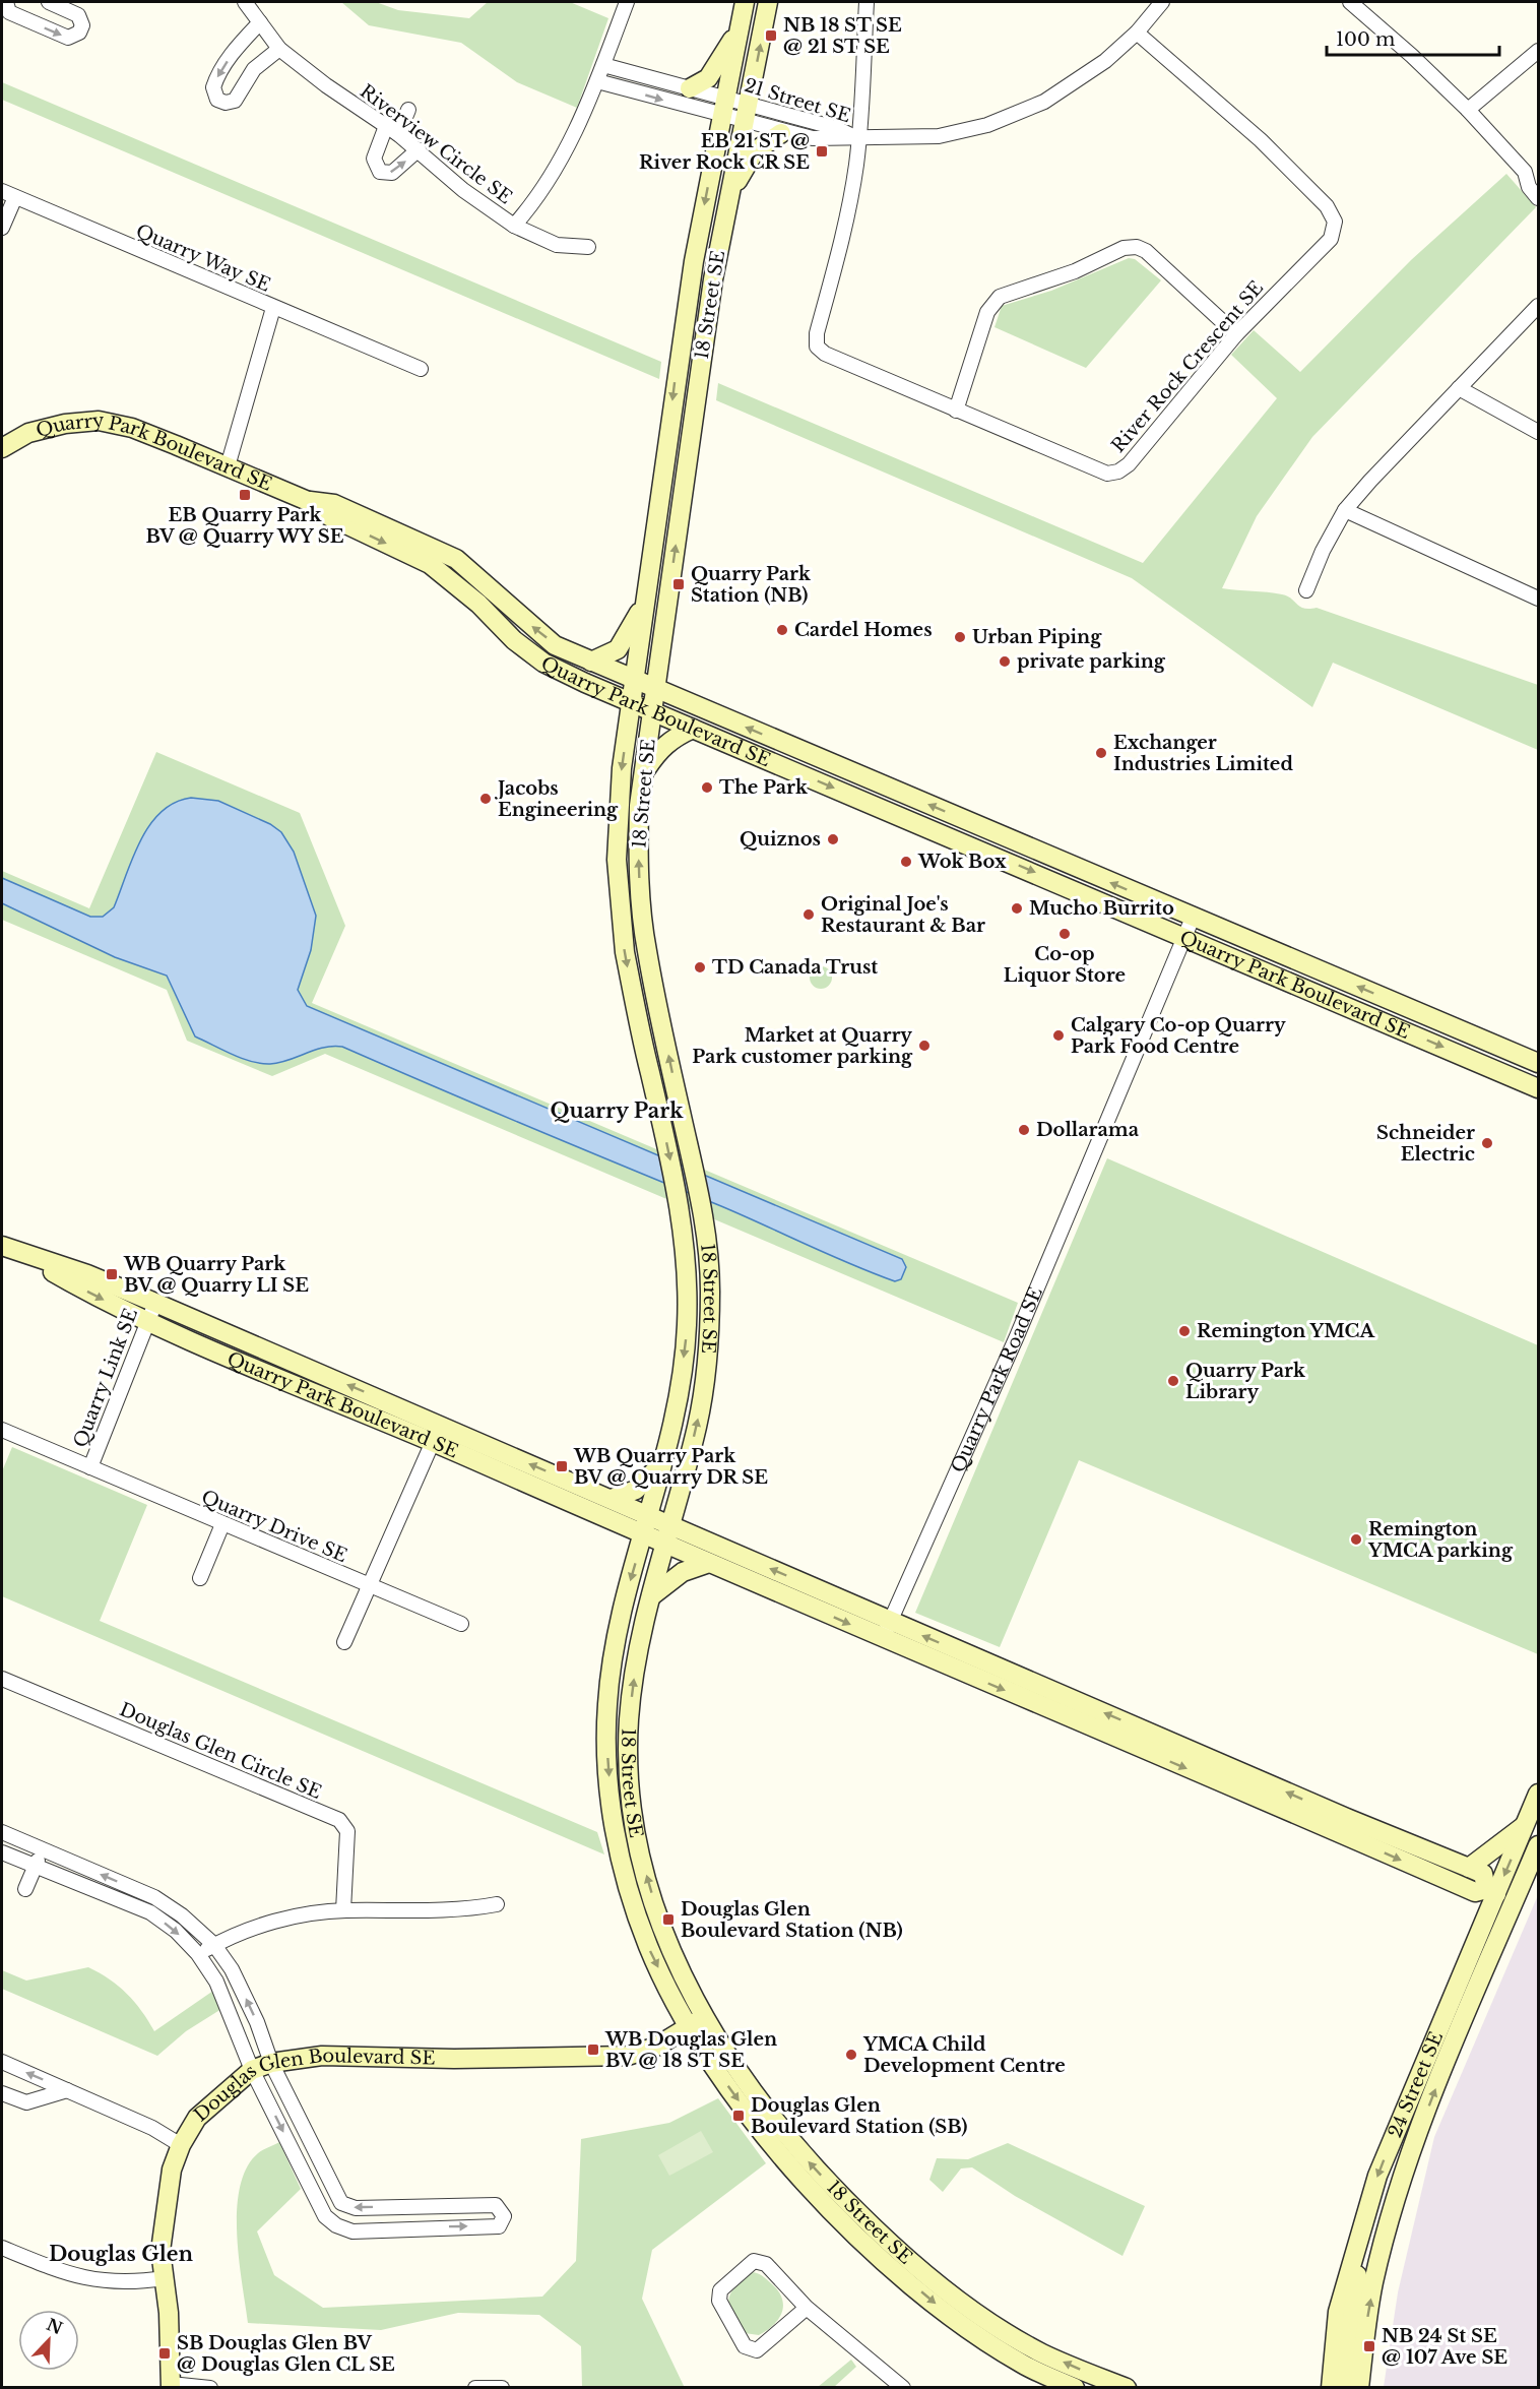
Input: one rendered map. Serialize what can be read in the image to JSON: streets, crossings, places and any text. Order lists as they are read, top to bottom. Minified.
{"streets":{"main road":["18 Street SE","Quarry Park Boulevard SE","24 Street SE","Douglas Glen Boulevard SE"],"street":["21 Street SE","Riverview Circle SE","Quarry Way SE","River Rock Crescent SE","Quarry Link SE","Quarry Park Road SE","Quarry Drive SE","Douglas Glen Circle SE"]},"crossings":[["21 Street SE","18 Street SE"],["21 Street SE","River Rock Crescent SE"],["Quarry Way SE","Quarry Park Boulevard SE"],["18 Street SE","Quarry Park Boulevard SE"],["18 Street SE","Douglas Glen Boulevard SE"],["Quarry Park Boulevard SE","Quarry Link SE"],["Quarry Park Boulevard SE","Quarry Park Road SE"],["Quarry Link SE","Quarry Drive SE"]],"districts":["Quarry Park","Douglas Glen"],"places":{"transit":["NB 18 ST SE @ 21 ST SE","EB 21 ST @ River Rock CR SE","EB Quarry Park BV @ Quarry WY SE","Quarry Park Station (NB)","WB Quarry Park BV @ Quarry LI SE","WB Quarry Park BV @ Quarry DR SE","Douglas Glen Boulevard Station (NB)","WB Douglas Glen BV @ 18 ST SE","Douglas Glen Boulevard Station (SB)","NB 24 St SE @ 107 Ave SE","SB Douglas Glen BV @ Douglas Glen CL SE"],"other":["Cardel Homes","Urban Piping","private parking","Exchanger Industries Limited","The Park","Jacobs Engineering","Quiznos","Wok Box","Mucho Burrito","Original Joe's Restaurant & Bar","Co-op Liquor Store","TD Canada Trust","Calgary Co-op Quarry Park Food Centre","Market at Quarry Park customer parking","Dollarama","Schneider Electric","Remington YMCA","Quarry Park Library","Remington YMCA parking","YMCA Child Development Centre"]},"scale_bar":"100 m","north":"top right"}
